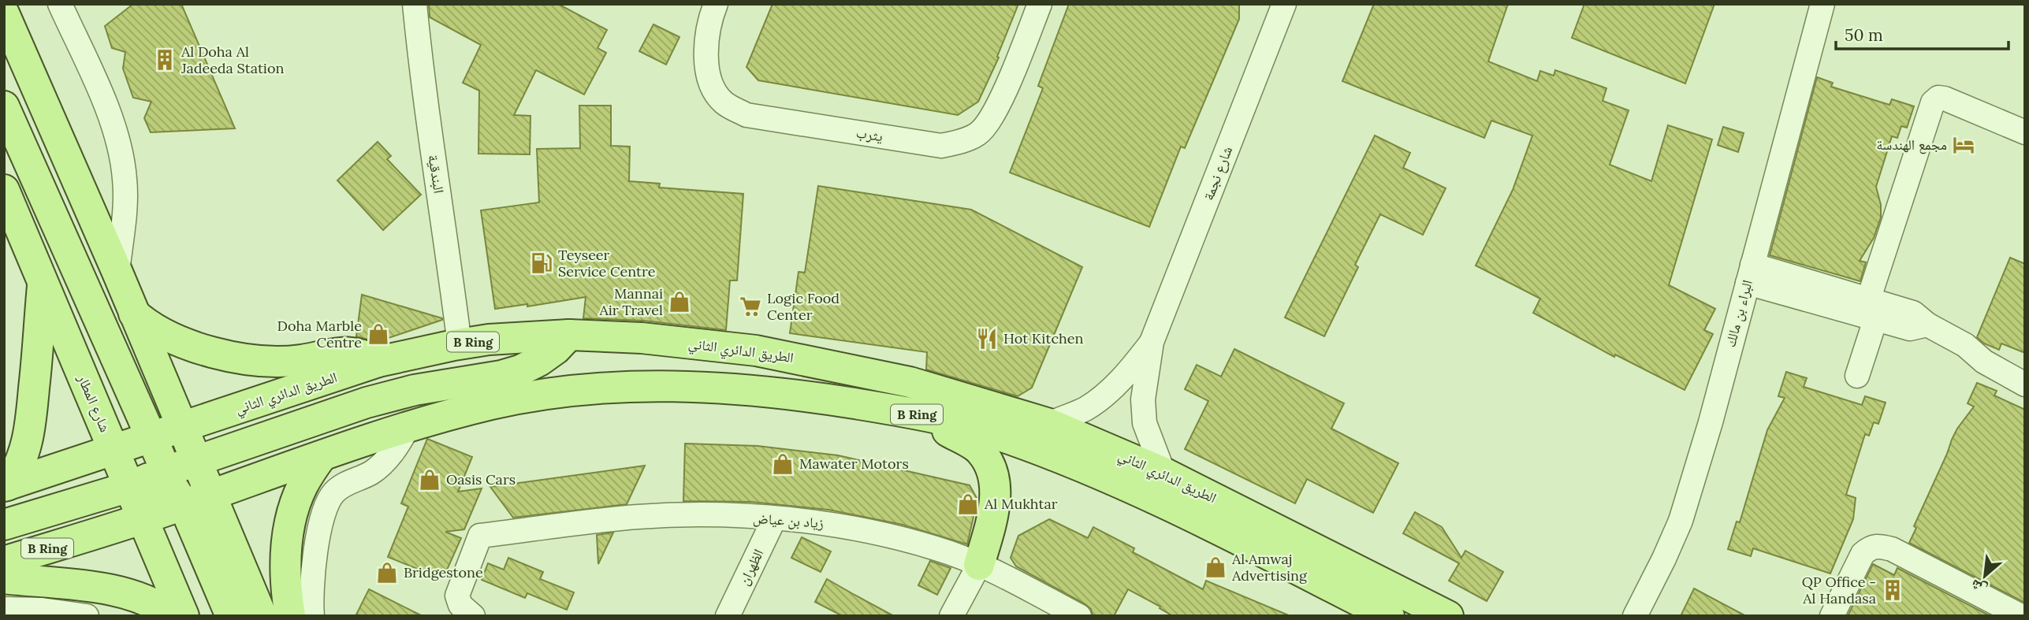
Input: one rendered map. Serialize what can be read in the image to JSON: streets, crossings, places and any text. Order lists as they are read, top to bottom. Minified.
{"streets":{"main road":["B Ring","الطريق الدائري الثاني","شارع المطار"],"street":["يثرب","شارع نجمة","البندقية","البراء بن مالك","زياد بن عياض","الظهران"]},"crossings":[["شارع نجمة","الطريق الدائري الثاني"],["البندقية","الطريق الدائري الثاني"],["الطريق الدائري الثاني","شارع المطار"],["زياد بن عياض","الظهران"]],"places":{"building":["Al Doha Al Jadeeda Station","QP Office - Al Handasa"],"hotel":["مجمع الهندسة"],"fuel station":["Teyseer Service Centre"],"shop":["Mannai Air Travel","Doha Marble Centre","Mawater Motors","Oasis Cars","Al Mukhtar","Al Amwaj Advertising","Bridgestone"],"supermarket":["Logic Food Center"],"restaurant":["Hot Kitchen"]},"scale_bar":"50 m","north":"bottom left"}
